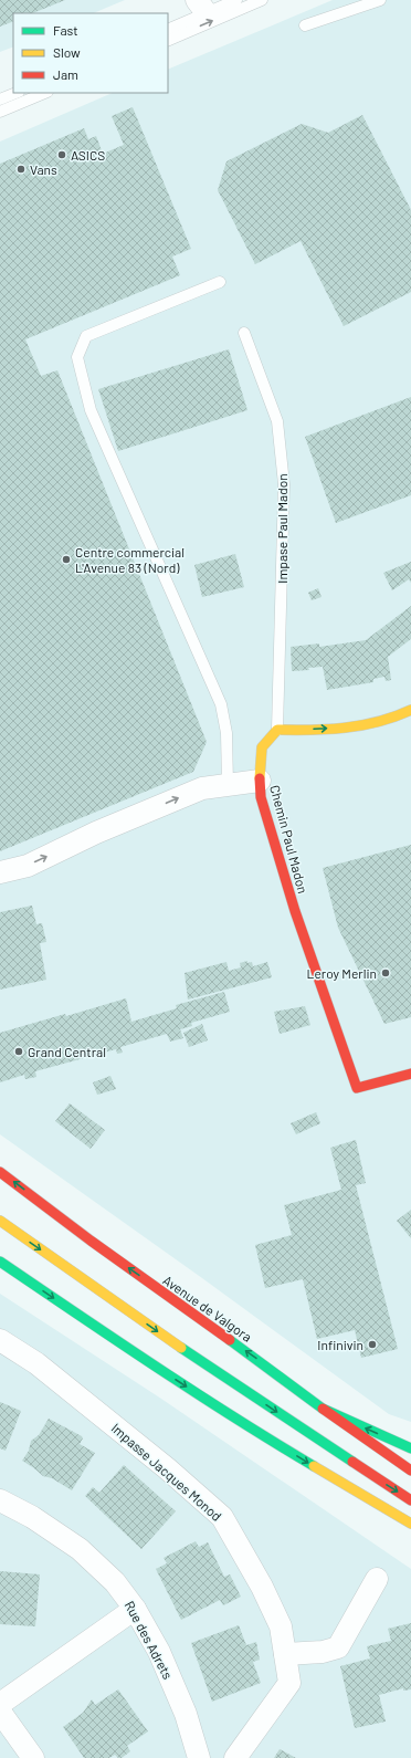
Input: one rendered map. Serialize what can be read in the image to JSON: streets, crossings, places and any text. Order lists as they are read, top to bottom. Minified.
{"streets":{"main road":["Chemin Paul Madon","Avenue de Valgora"],"street":["Impasse Jacques Monod","Rue des Adrets"],"lane":["Impase Paul Madon"]},"crossings":[["Impase Paul Madon","Chemin Paul Madon"]],"places":["ASICS","Vans","Centre commercial L'Avenue 83 (Nord)","Leroy Merlin","Grand Central","Infinivin"],"legend":["Fast","Slow","Jam"]}
